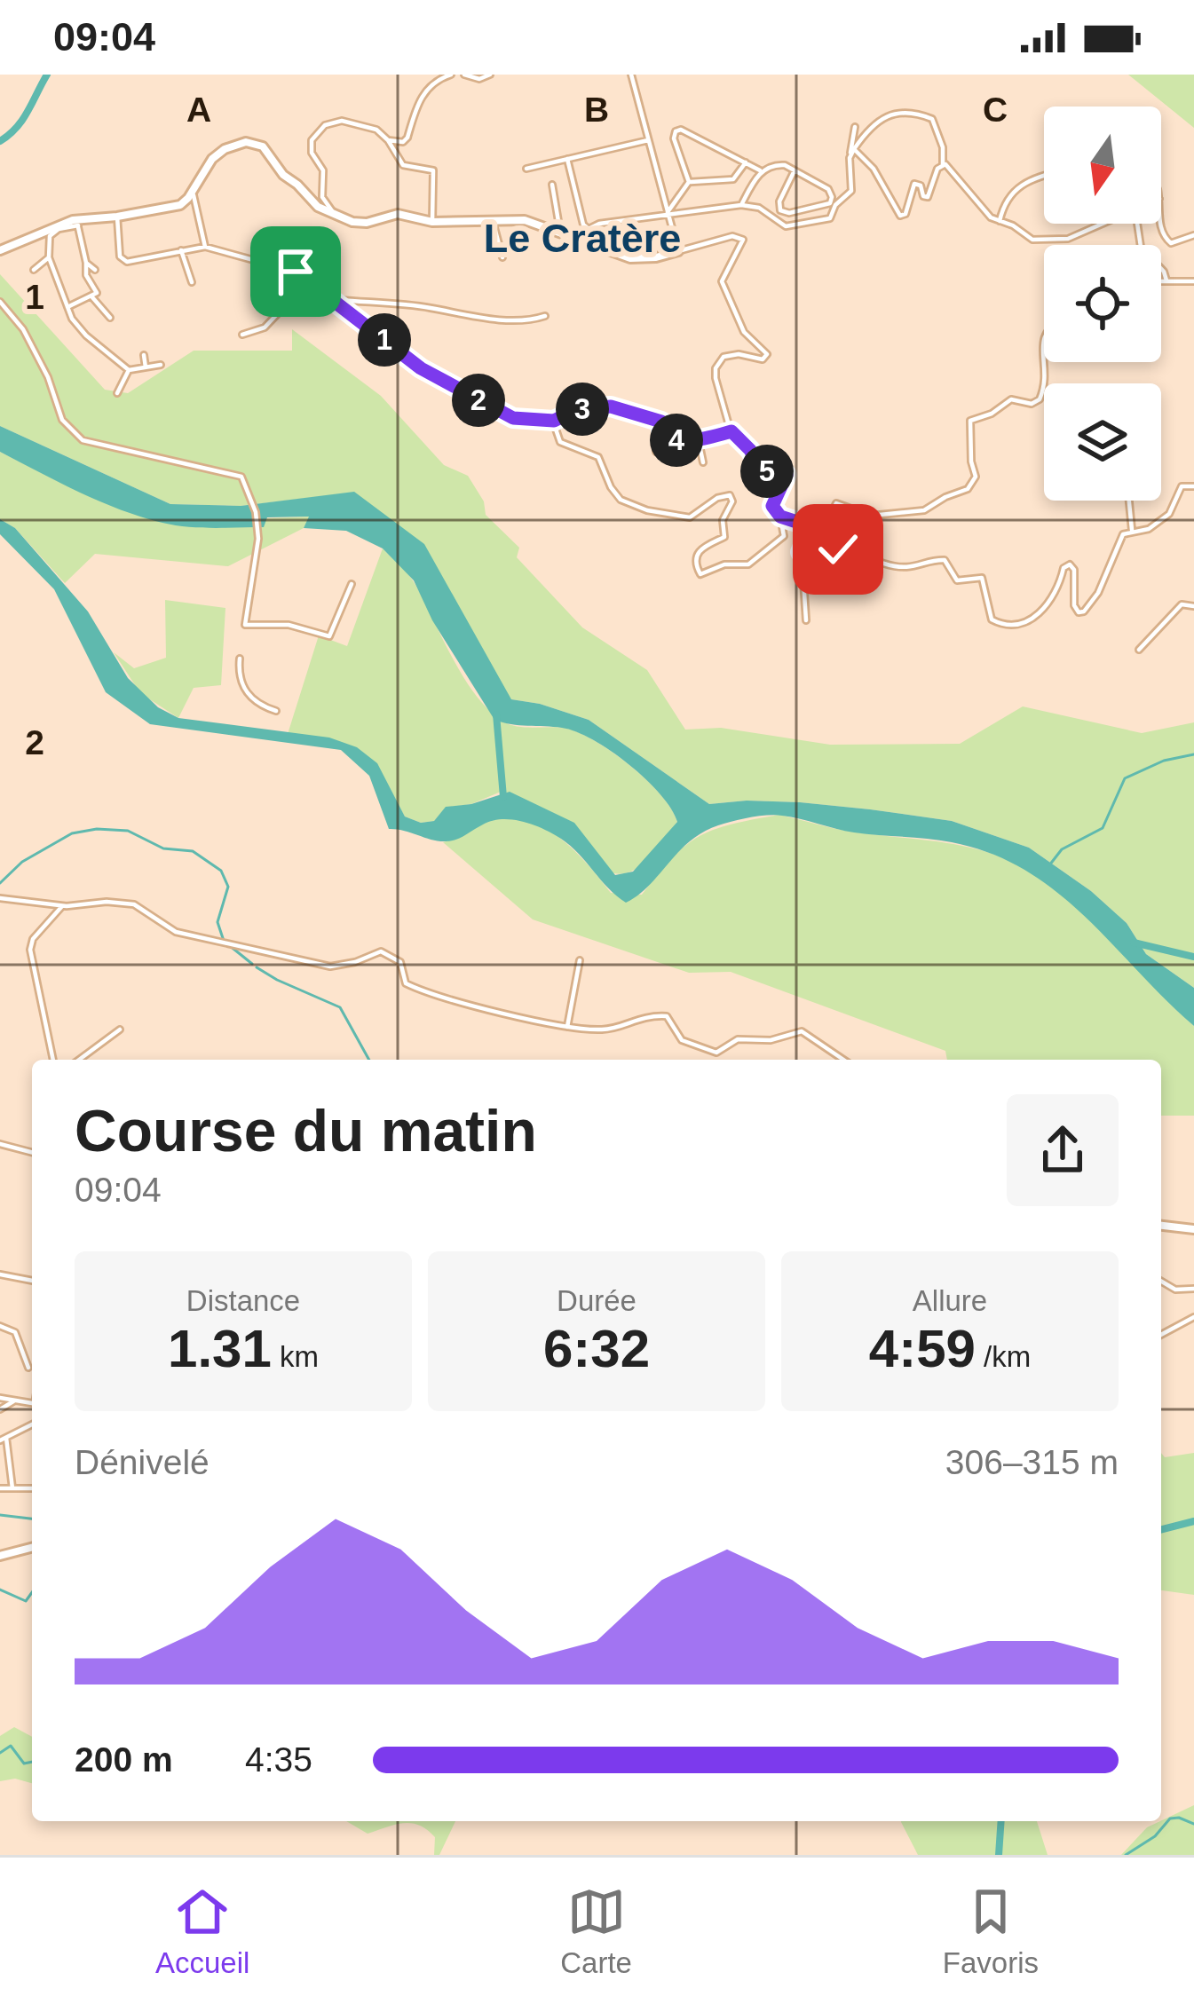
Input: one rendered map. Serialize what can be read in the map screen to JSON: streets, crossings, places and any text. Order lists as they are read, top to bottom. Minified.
{"districts":["Le Cratère"],"north":"bottom","page":{"status":"09:04","pins":["1","2","3","4","5"],"heading":["Course du matin","09:04"],"stats":[["Distance","1.31 km"],["Durée","6:32"],["Allure","4:59 /km"]],"chart":["Dénivelé","306–315 m"],"list":[{"name":"200 m","note":"4:35"}],"tabs":["Accueil","Carte","Favoris"]},"grid":{"columns":["A","B","C"],"rows":["1","2"]}}
